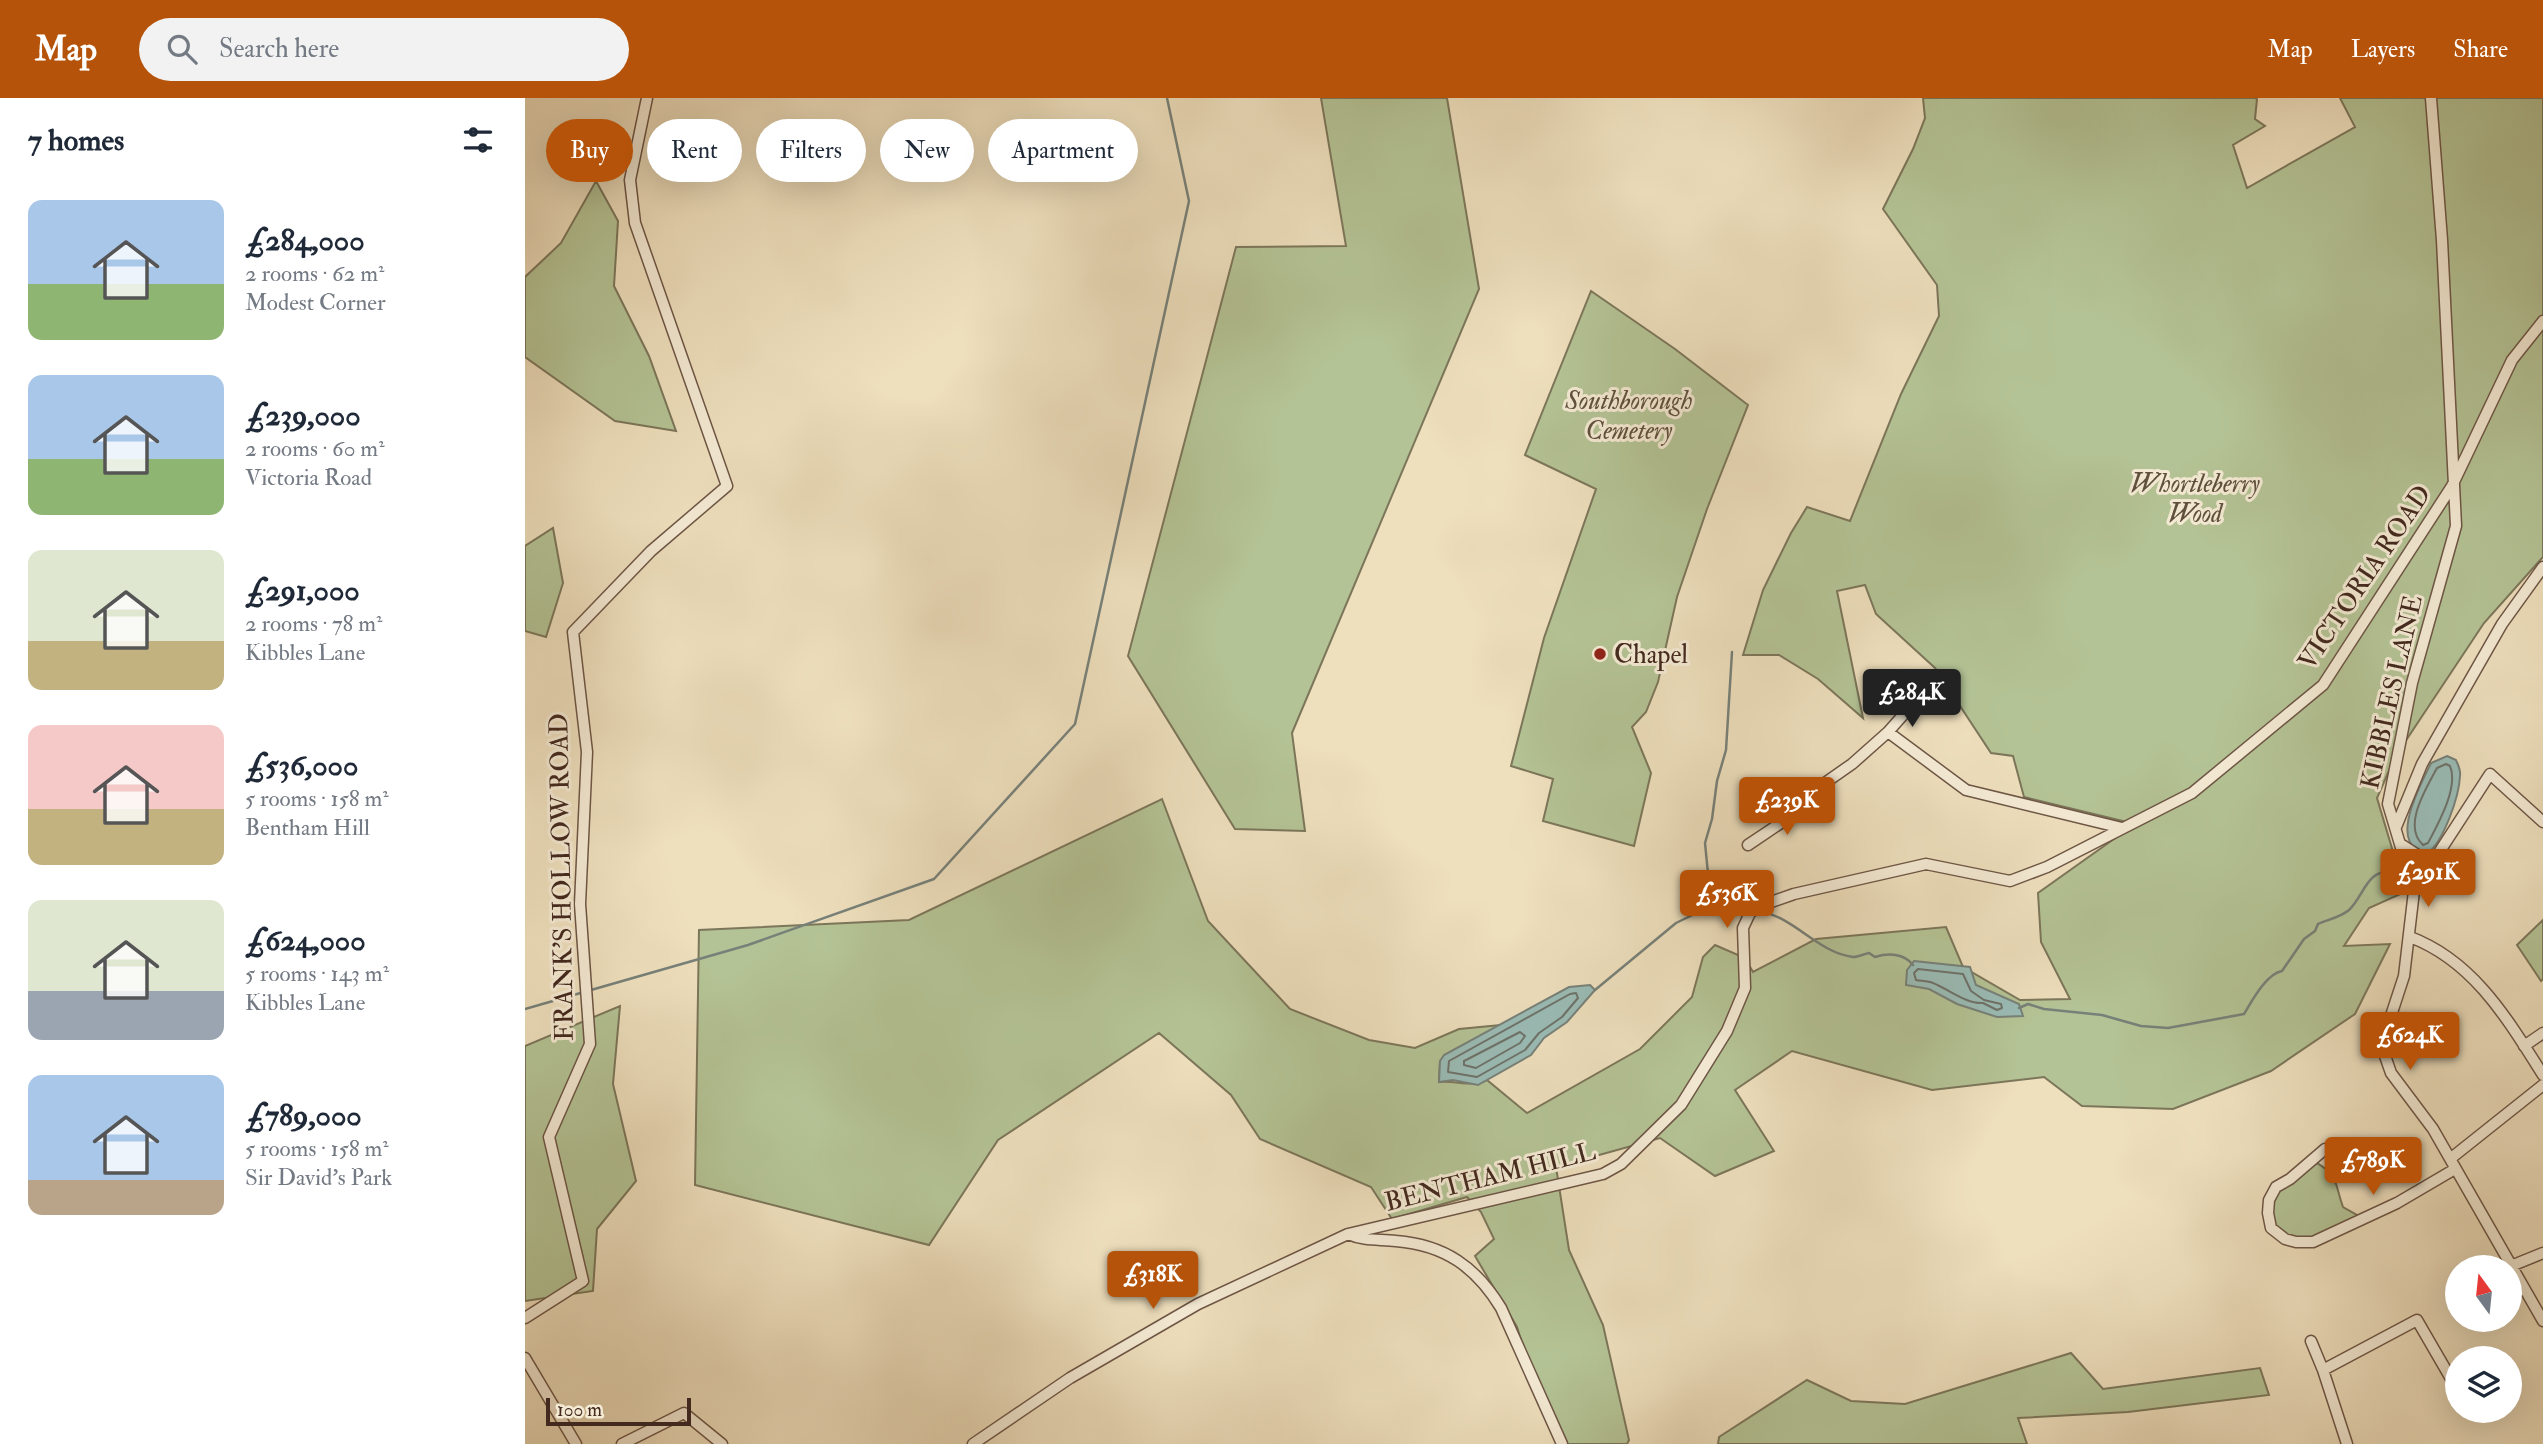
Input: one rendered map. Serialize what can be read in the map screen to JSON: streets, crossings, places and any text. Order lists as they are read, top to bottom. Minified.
{"streets":{"street":["VICTORIA ROAD","KIBBLES LANE","FRANK'S HOLLOW ROAD","BENTHAM HILL"]},"crossings":[["VICTORIA ROAD","KIBBLES LANE"],["VICTORIA ROAD","BENTHAM HILL"]],"parks":["Southborough Cemetery","Whortleberry Wood"],"places":["Chapel"],"scale_bar":"100 m","north":"top","page":{"header":"Map","search":"Search here","nav":["Map","Layers","Share"],"heading":"7 homes","chip":["Buy","Rent","Filters","New","Apartment"],"list":[{"name":"£284,000","note":"2 rooms · 62 m² · Modest Corner"},{"name":"£239,000","note":"2 rooms · 60 m² · Victoria Road"},{"name":"£291,000","note":"2 rooms · 78 m² · Kibbles Lane"},{"name":"£536,000","note":"5 rooms · 158 m² · Bentham Hill"},{"name":"£624,000","note":"5 rooms · 143 m² · Kibbles Lane"},{"name":"£789,000","note":"5 rooms · 158 m² · Sir David's Park"}],"price":["£284K","£239K","£291K","£536K","£624K","£789K","£318K"],"scale":"100 m"}}
